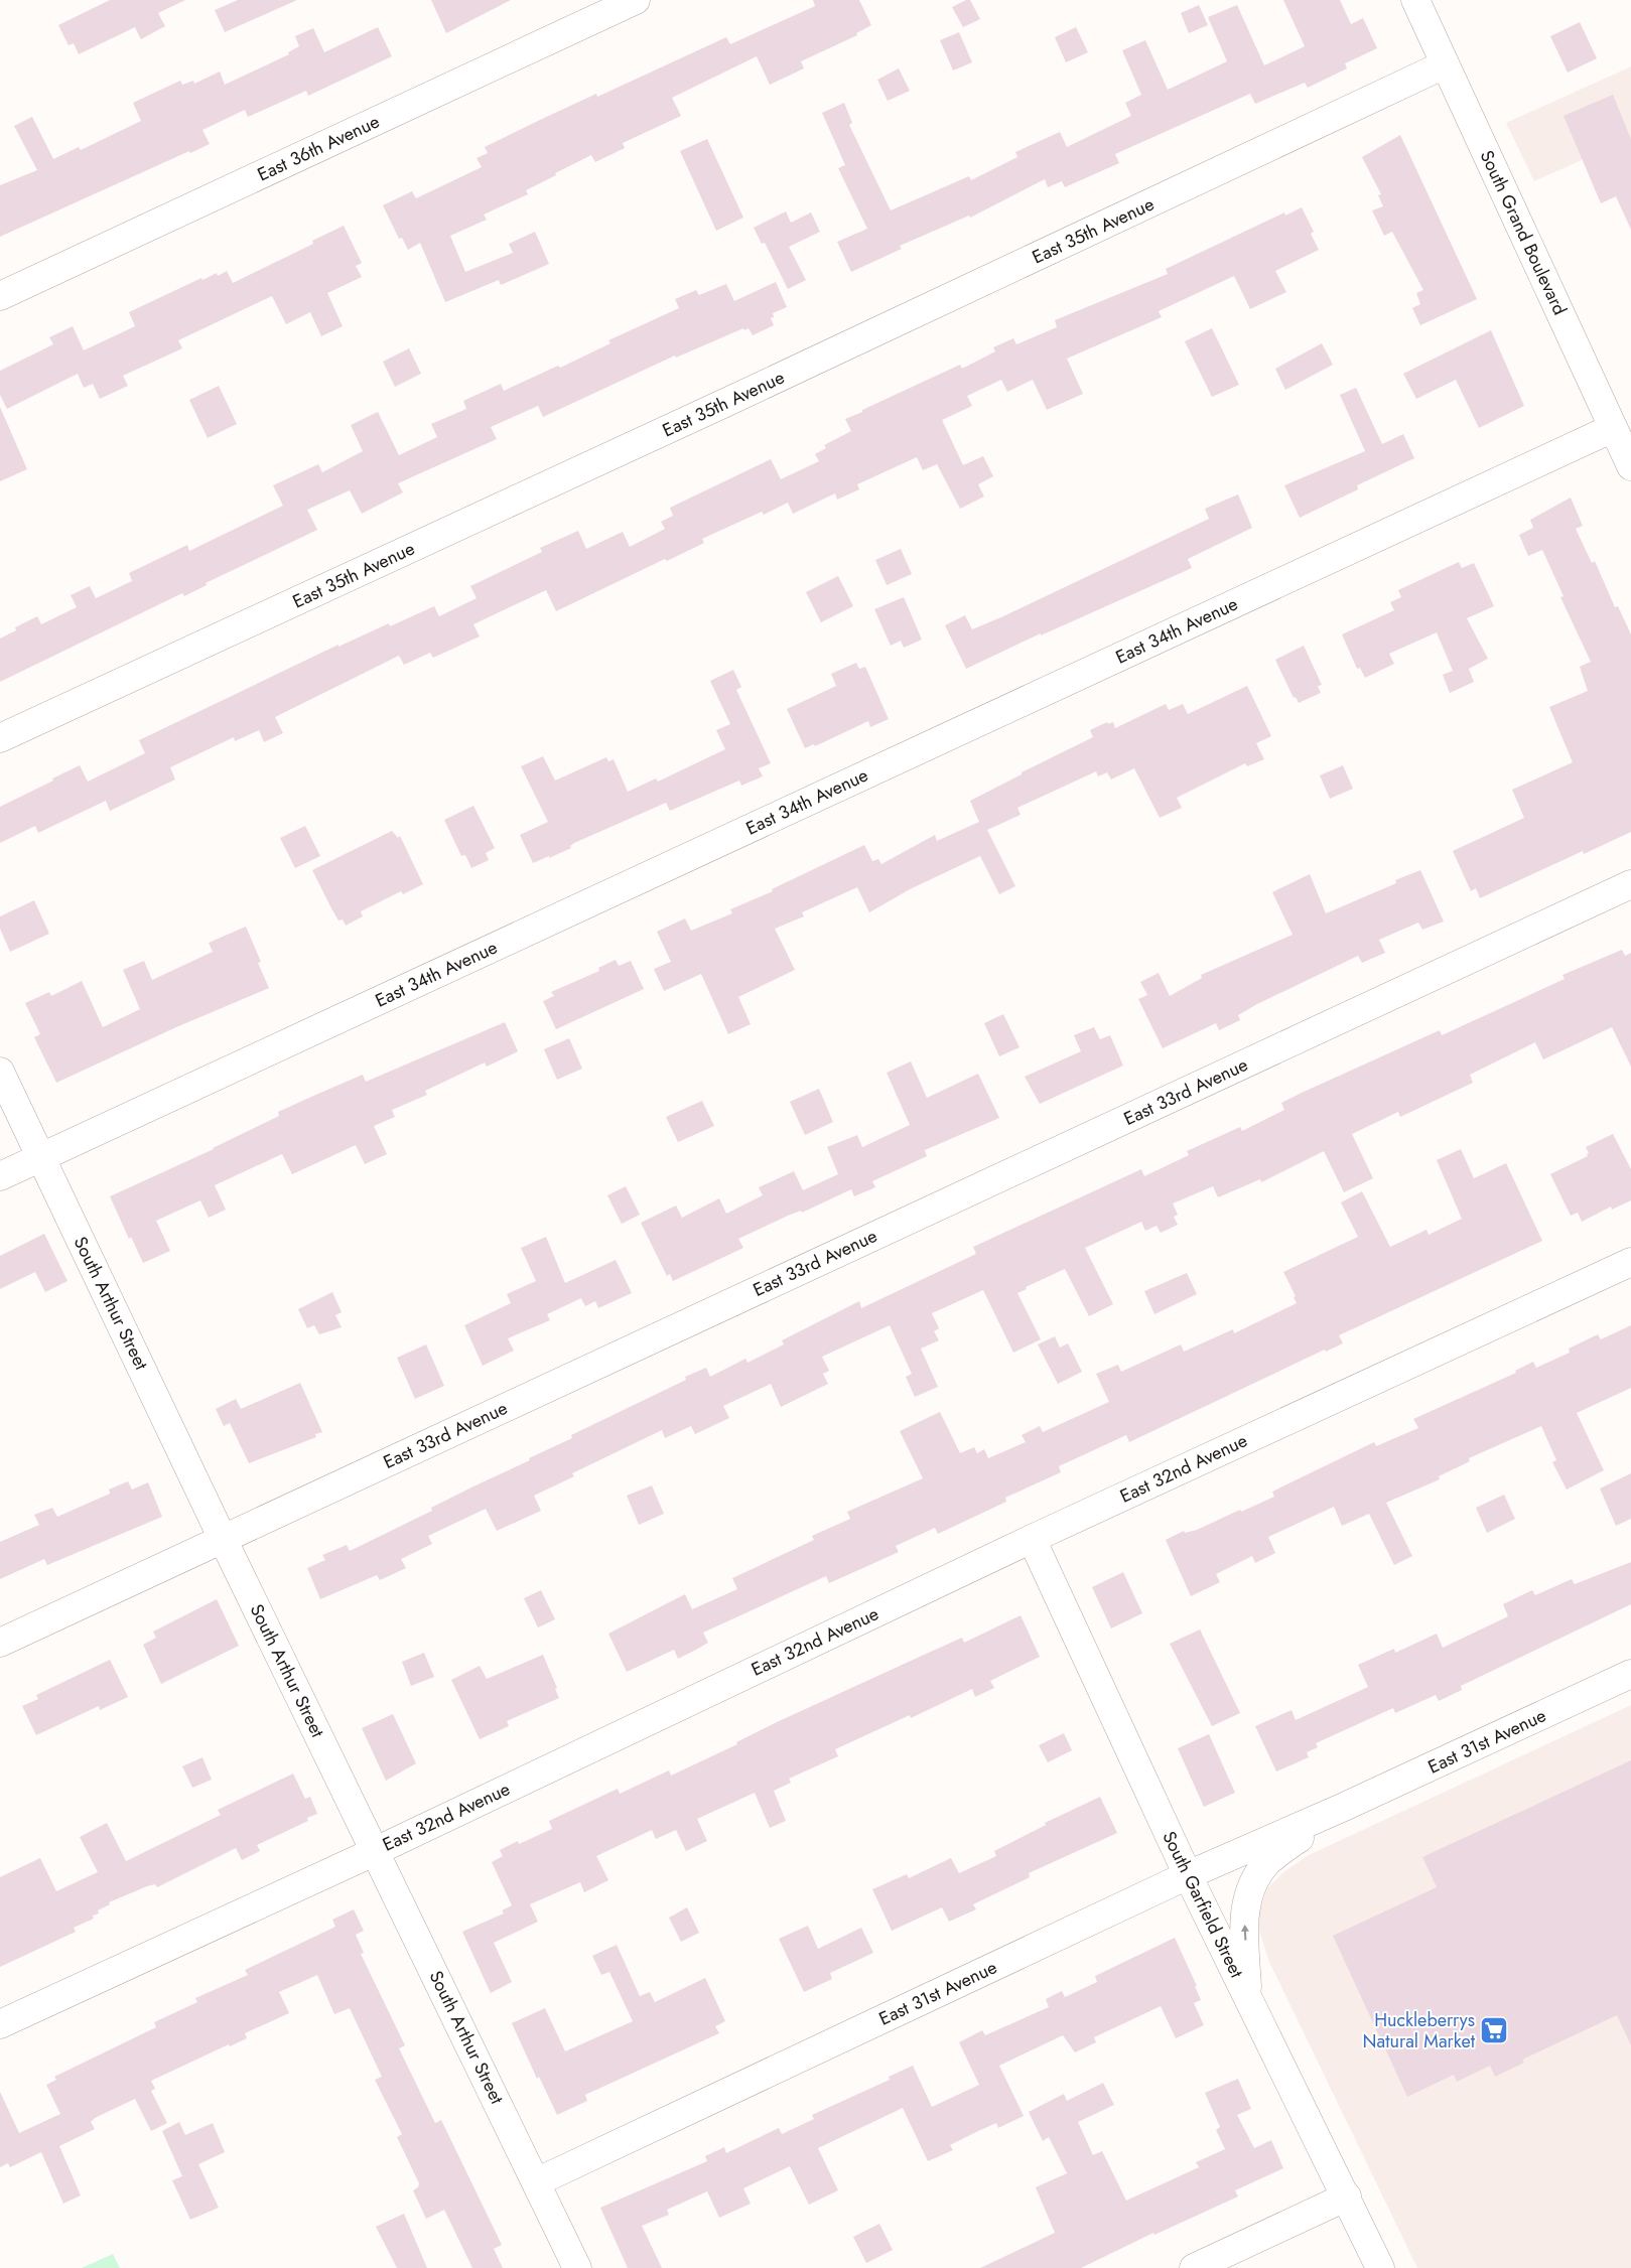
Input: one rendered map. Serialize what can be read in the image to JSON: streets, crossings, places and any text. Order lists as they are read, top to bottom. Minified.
{"streets":{"street":["East 36th Avenue","East 35th Avenue","South Grand Boulevard","East 34th Avenue","East 33rd Avenue","South Arthur Street","East 32nd Avenue","East 31st Avenue","South Garfield Street"]},"crossings":[["East 35th Avenue","South Grand Boulevard"],["South Grand Boulevard","East 34th Avenue"],["East 34th Avenue","South Arthur Street"],["East 33rd Avenue","South Arthur Street"],["South Arthur Street","East 32nd Avenue"],["South Arthur Street","East 31st Avenue"],["East 32nd Avenue","South Garfield Street"],["East 31st Avenue","South Garfield Street"]],"places":{"supermarket":["Huckleberrys Natural Market"]}}
